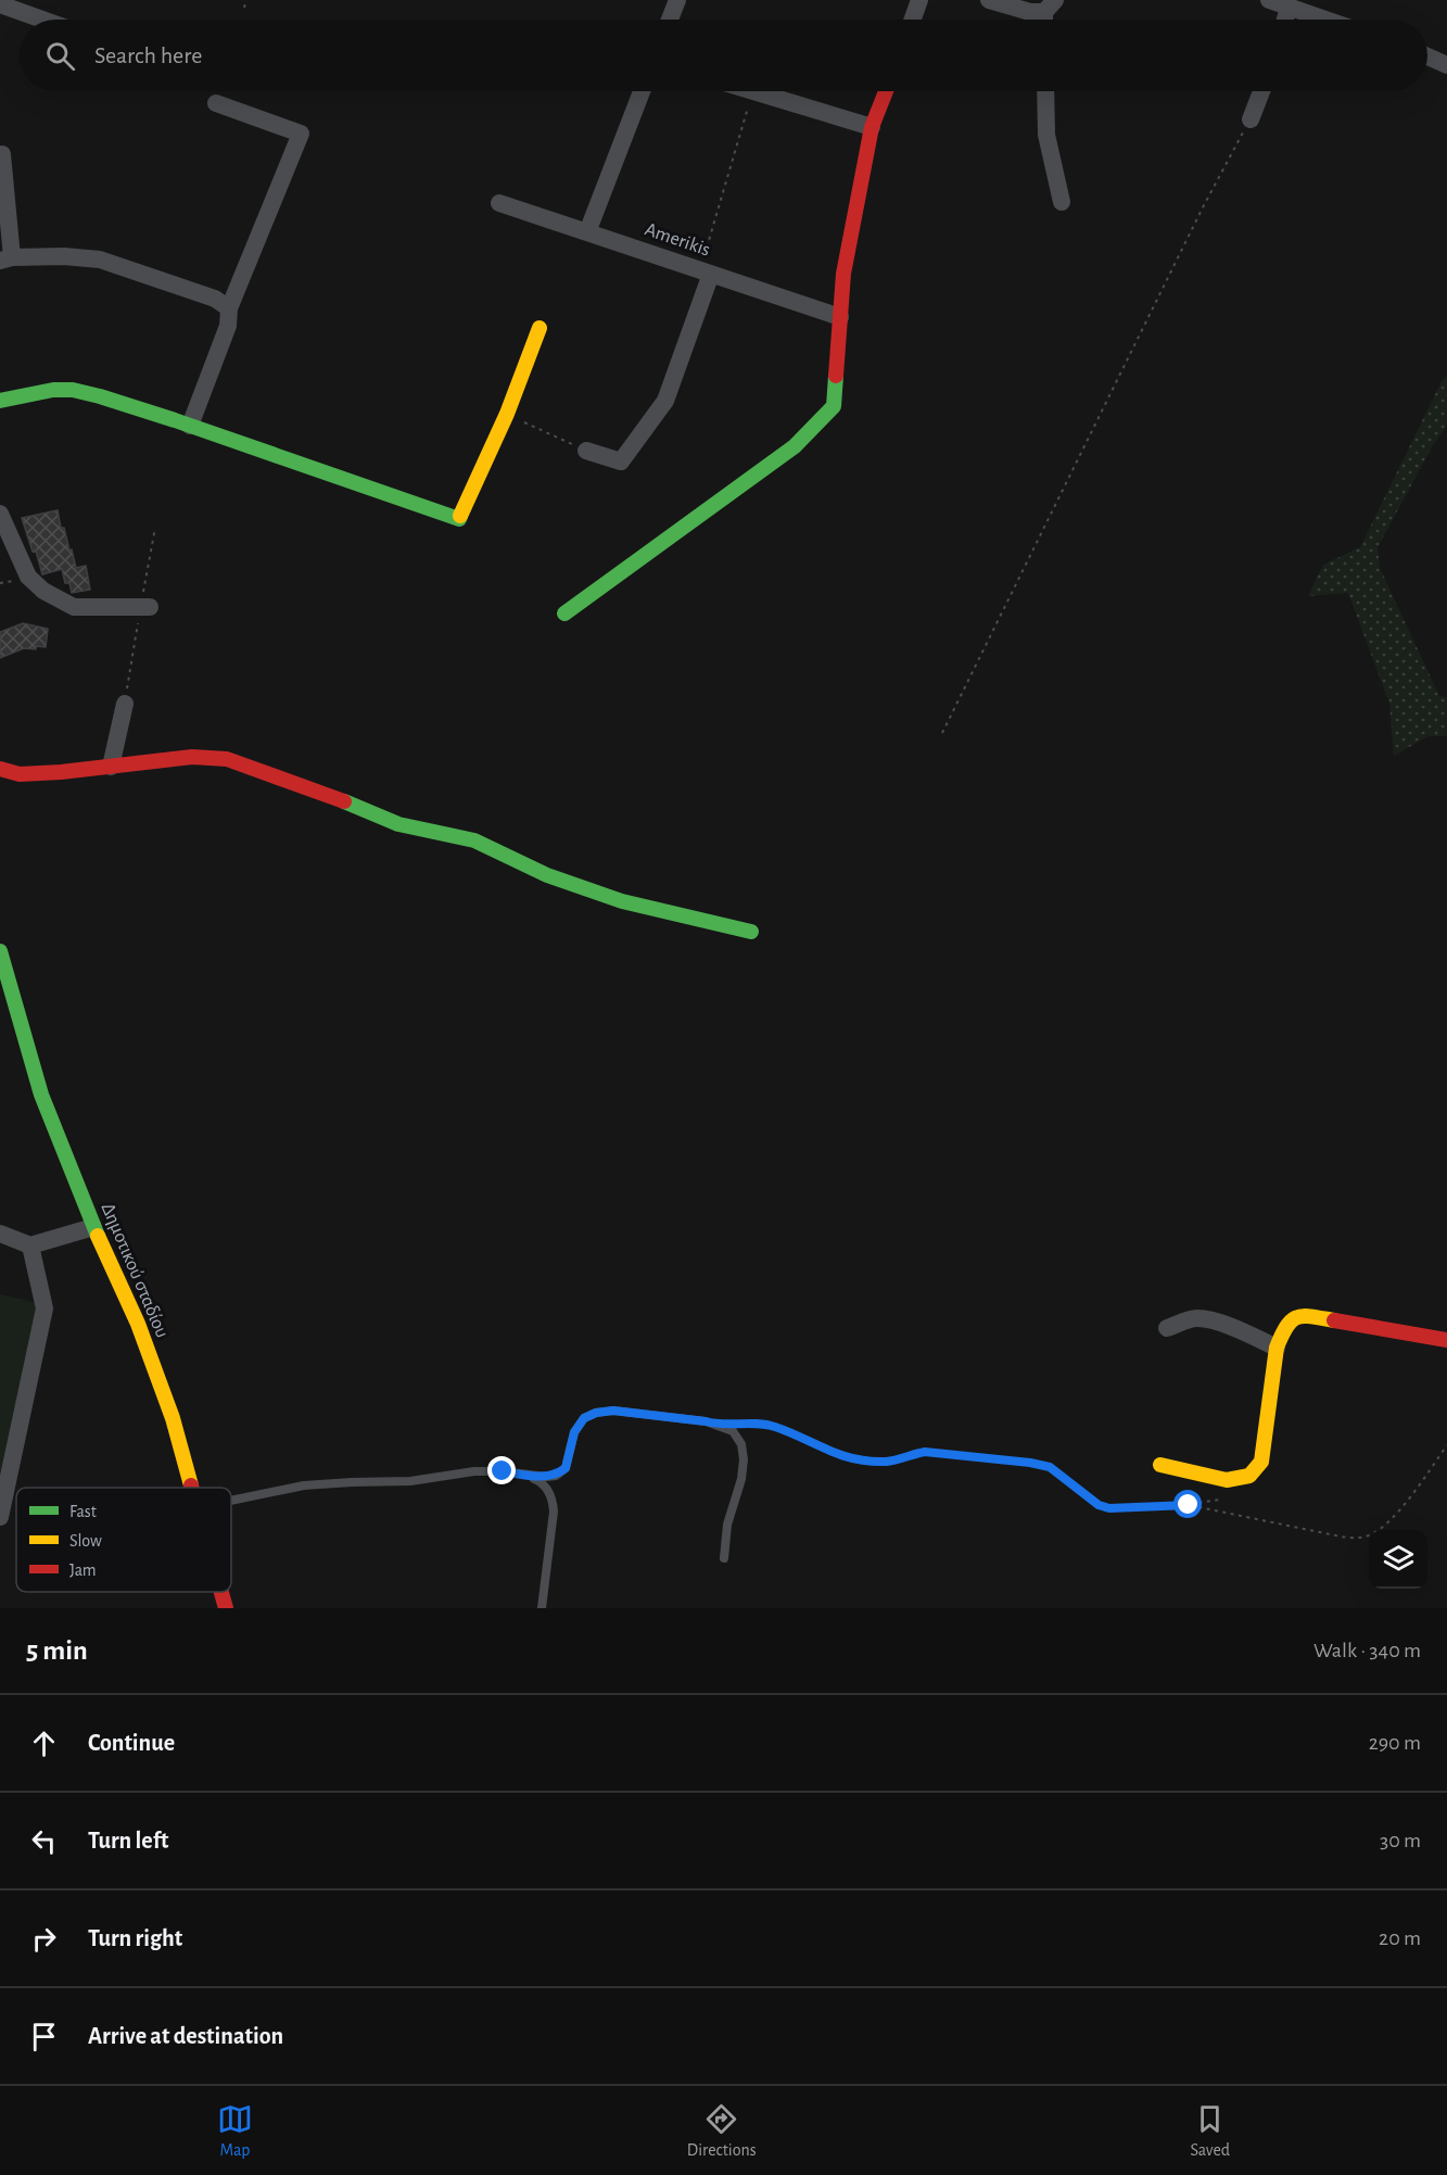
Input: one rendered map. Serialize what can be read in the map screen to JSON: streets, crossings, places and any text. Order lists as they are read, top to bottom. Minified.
{"streets":{"street":["Amerikis","Δημοτικού σταδίου"]},"legend":["Fast","Slow","Jam"],"page":{"search":"Search here","heading":["5 min","Walk · 340 m"],"list":[["Continue","290 m"],["Turn left","30 m"],["Turn right","20 m"],"Arrive at destination"],"nav":["Map","Directions","Saved"]}}
